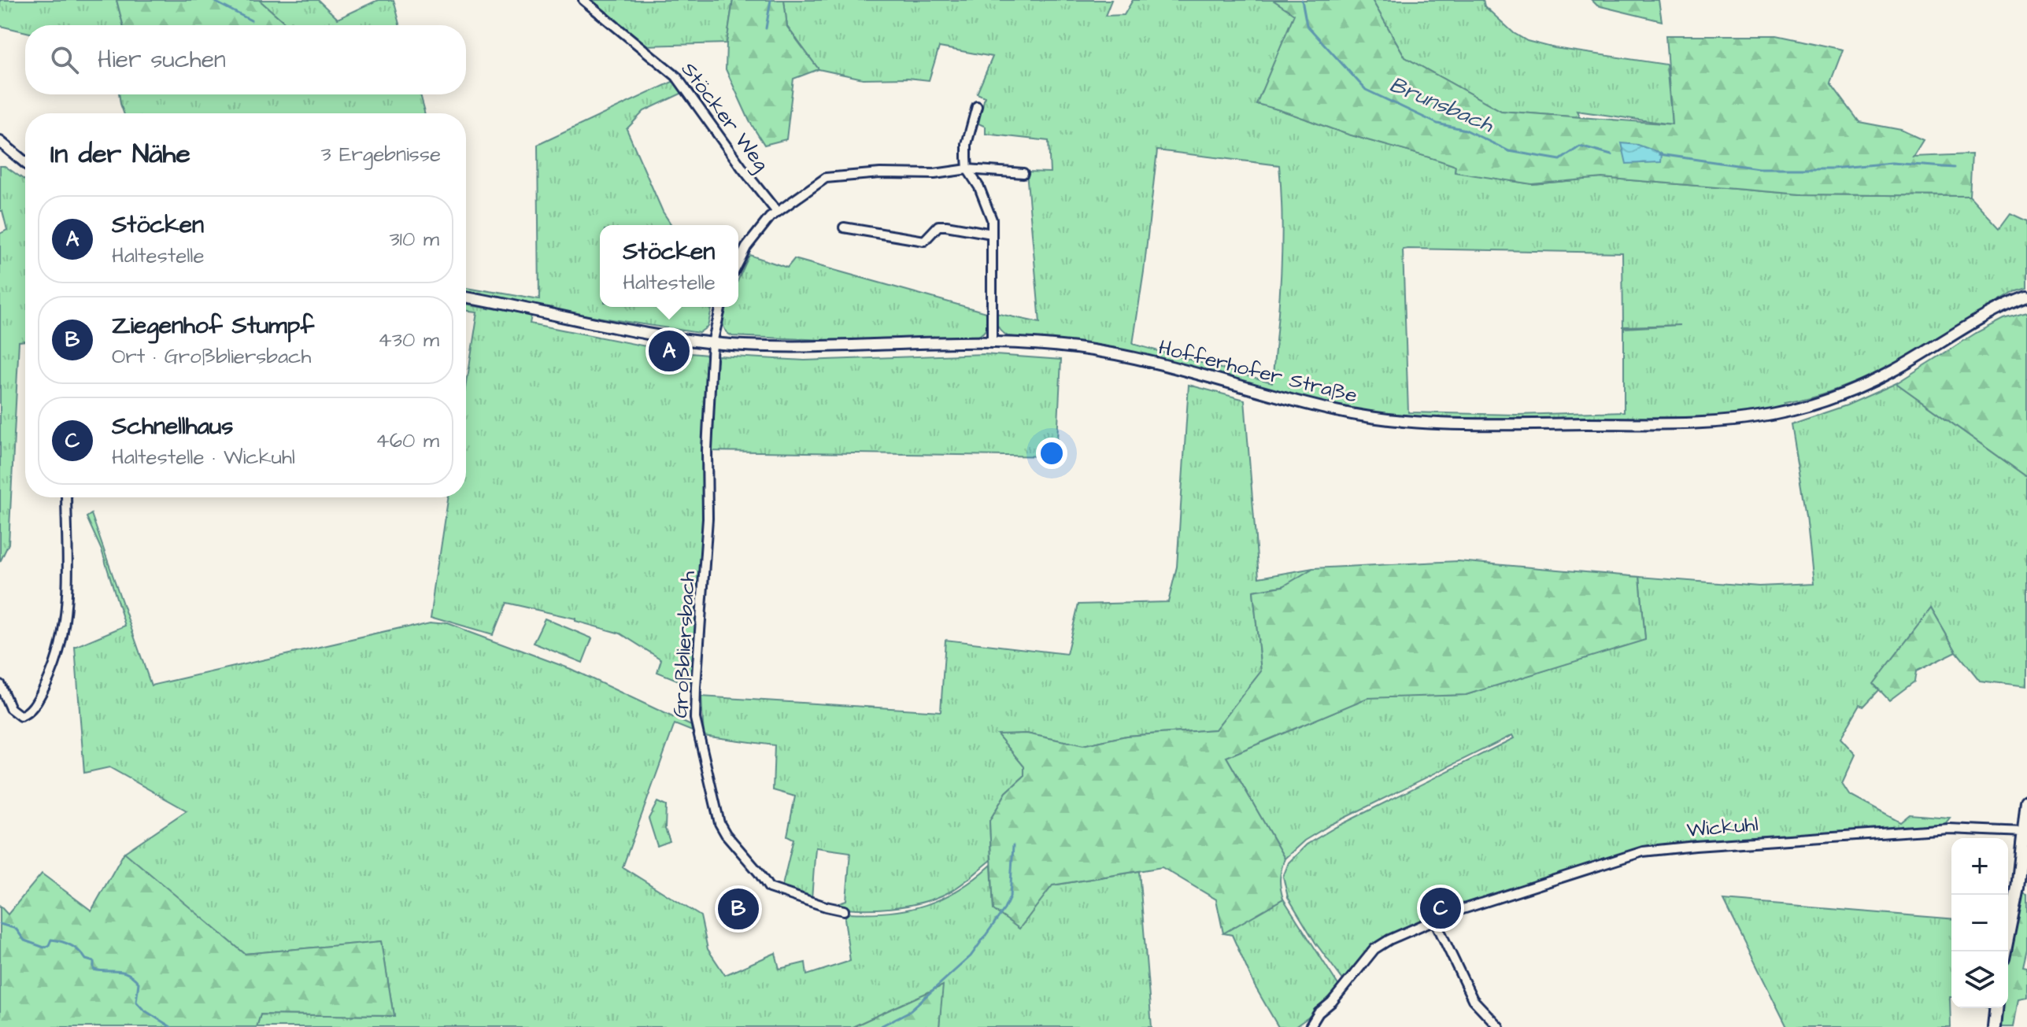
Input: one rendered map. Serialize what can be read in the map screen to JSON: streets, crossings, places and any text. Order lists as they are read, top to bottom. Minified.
{"streets":{"street":["Stöcker Weg","Hofferhofer Straße","Großbliersbach","Wickuhl"]},"crossings":[["Hofferhofer Straße","Großbliersbach"]],"water":["Brunsbach"],"page":{"search":"Hier suchen","heading":["In der Nähe","3 Ergebnisse"],"list":[{"mark":"A","name":"Stöcken","note":"Haltestelle","value":"310 m"},{"mark":"B","name":"Ziegenhof Stumpf","note":"Ort · Großbliersbach","value":"430 m"},{"mark":"C","name":"Schnellhaus","note":"Haltestelle · Wickuhl","value":"460 m"}],"popup":["Stöcken","Haltestelle"],"pins":["A","C","B"],"map_buttons":["+","−"]}}
